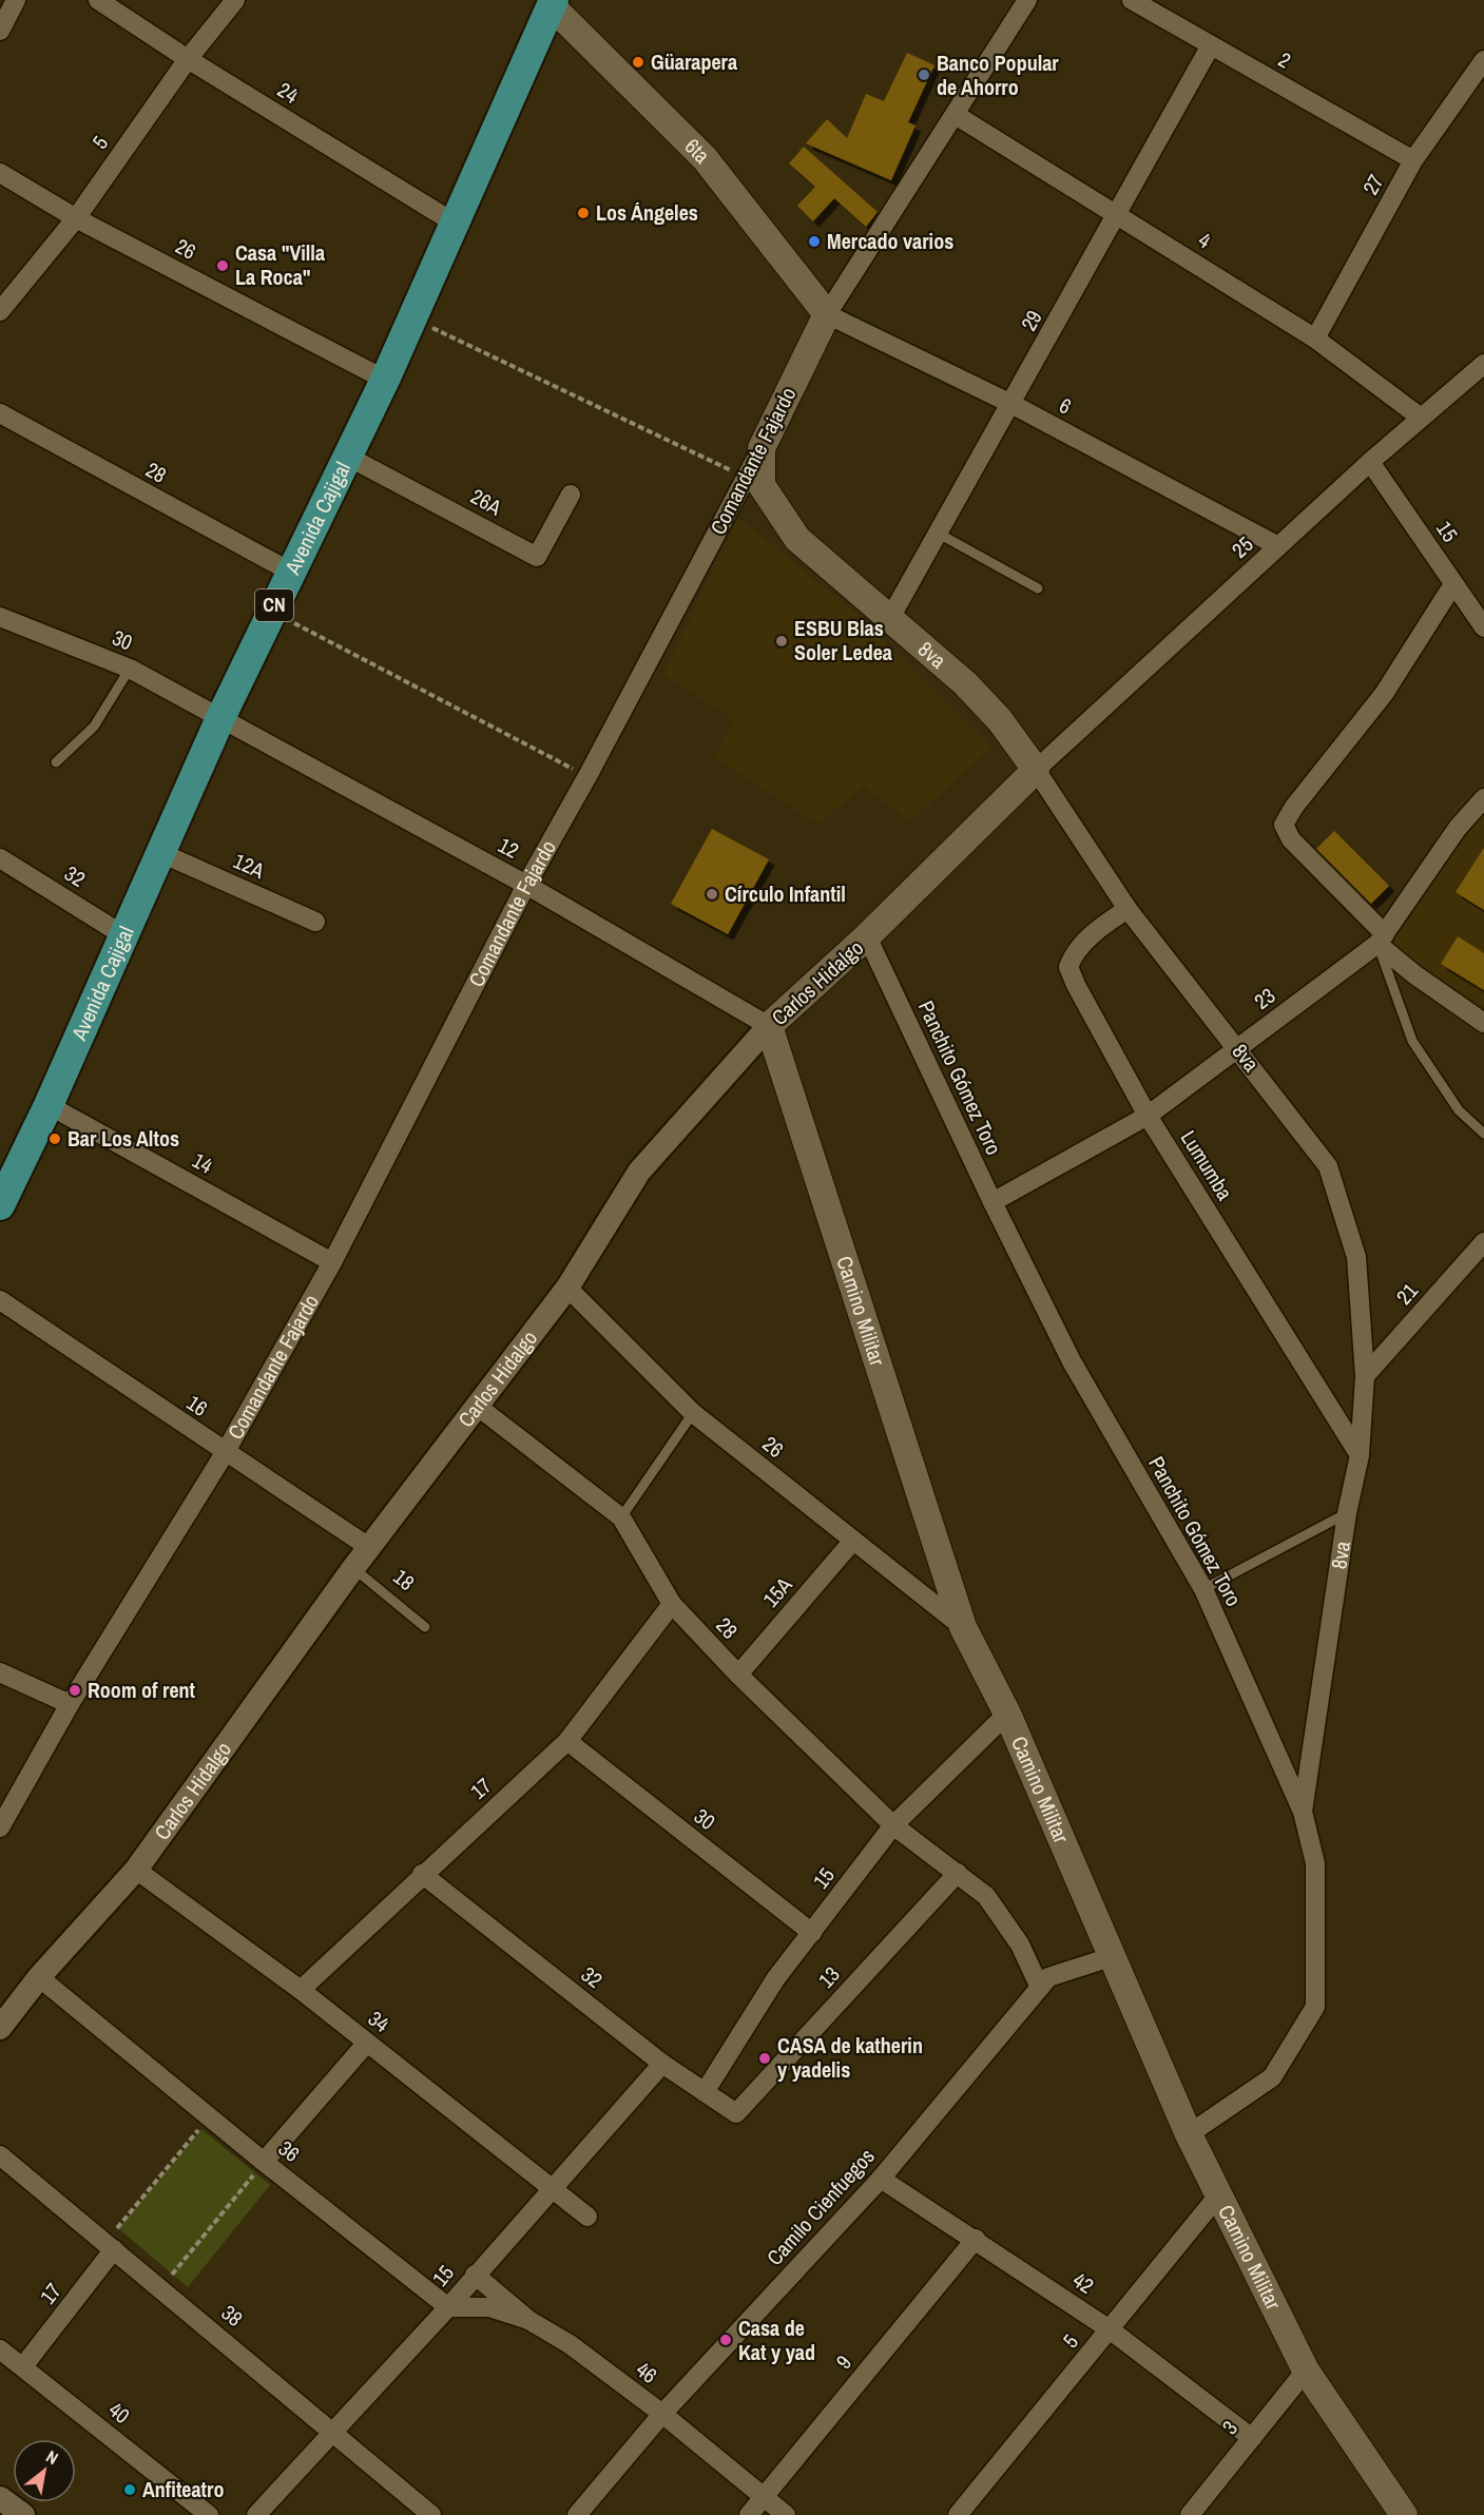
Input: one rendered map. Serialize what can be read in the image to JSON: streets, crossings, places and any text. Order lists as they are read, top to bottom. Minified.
{"streets":{"main road":["6ta","Comandante Fajardo","Avenida Cajigal","CN","8va","Carlos Hidalgo","Camino Militar"],"street":["2","24","5","27","4","26","29","6","28","26A","15","25","30","12","12A","32","23","Panchito Gómez Toro","14","Lumumba","21","16","15A","17","13","34","36","Camilo Cienfuegos","42","38","9","46","40","3"],"lane":["18"]},"crossings":[["2","27"],["2","29"],["24","5"],["24","Avenida Cajigal"],["5","26"],["5","Camino Militar"],["5","42"],["6ta","6"],["6ta","Comandante Fajardo"],["6ta","Avenida Cajigal"],["27","4"],["4","29"],["4","Comandante Fajardo"],["4","25"],["26","Avenida Cajigal"],["26","Carlos Hidalgo"],["26","Camino Militar"],["26","15A"],["29","6"],["29","8va"],["6","Comandante Fajardo"],["6","25"],["Comandante Fajardo","8va"],["Comandante Fajardo","12"],["Comandante Fajardo","14"],["Comandante Fajardo","16"],["28","Avenida Cajigal"],["28","15"],["28","Carlos Hidalgo"],["28","15A"],["28","17"],["28","13"],["28","Camilo Cienfuegos"],["26A","Avenida Cajigal"],["Avenida Cajigal","30"],["Avenida Cajigal","12"],["Avenida Cajigal","12A"],["Avenida Cajigal","32"],["Avenida Cajigal","14"],["15","25"],["15","30"],["15","32"],["15","Camino Militar"],["15","34"],["15","36"],["15","38"],["15","46"],["25","8va"],["25","Carlos Hidalgo"],["30","12"],["30","17"],["8va","Carlos Hidalgo"],["8va","23"],["8va","Panchito Gómez Toro"],["8va","Lumumba"],["8va","21"],["12","Carlos Hidalgo"],["12","Camino Militar"],["32","17"],["32","13"],["Carlos Hidalgo","Panchito Gómez Toro"],["Carlos Hidalgo","Camino Militar"],["Carlos Hidalgo","16"],["Carlos Hidalgo","18"],["Carlos Hidalgo","34"],["Carlos Hidalgo","36"],["23","Panchito Gómez Toro"],["23","Lumumba"],["Panchito Gómez Toro","Camino Militar"],["Camino Militar","Camilo Cienfuegos"],["Camino Militar","3"],["17","34"],["17","38"],["17","40"],["Camilo Cienfuegos","42"],["Camilo Cienfuegos","46"],["42","9"],["42","3"],["9","46"]],"places":["Güarapera","Banco Popular de Ahorro","Los Ángeles","Mercado varios","Casa \"Villa La Roca\"","ESBU Blas Soler Ledea","Círculo Infantil","Bar Los Altos","Room of rent","CASA de katherin y yadelis","Casa de Kat y yad","Anfiteatro"],"north":"top right"}
